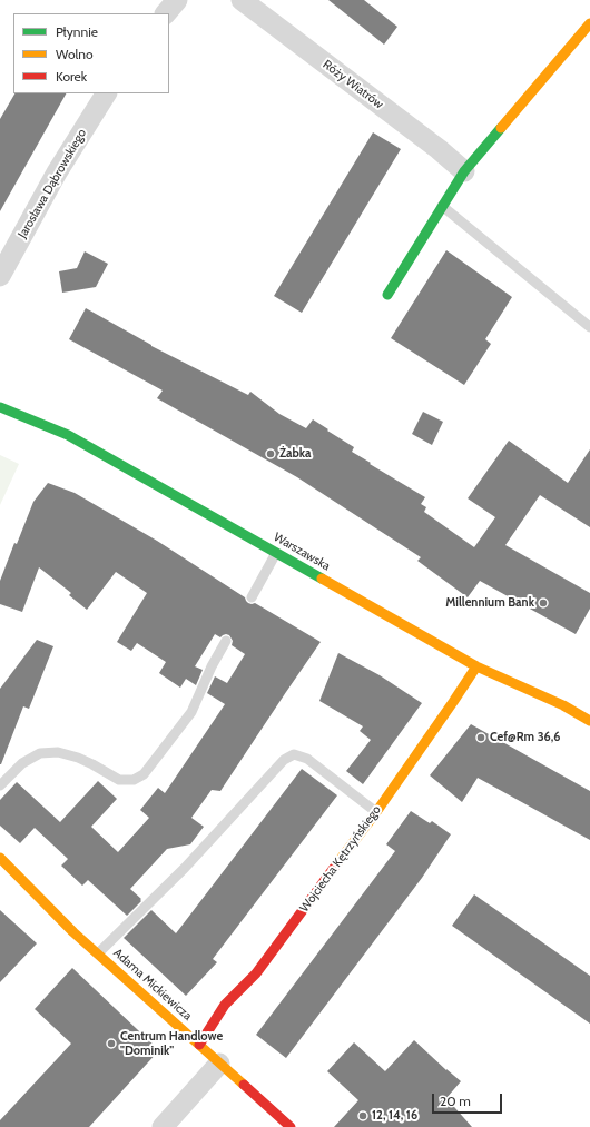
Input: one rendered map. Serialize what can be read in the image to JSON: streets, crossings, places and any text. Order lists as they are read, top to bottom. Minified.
{"streets":{"street":["Róży Wiatrów","Jarosława Dąbrowskiego","Warszawska","Wojciecha Kętrzyńskiego","Adama Mickiewicza"]},"crossings":[["Warszawska","Wojciecha Kętrzyńskiego"],["Wojciecha Kętrzyńskiego","Adama Mickiewicza"]],"places":["Żabka","Millennium Bank","Cef@Rm 36,6","Centrum Handlowe \"Dominik\"","12, 14, 16"],"legend":["Płynnie","Wolno","Korek"],"scale_bar":"20 m"}
